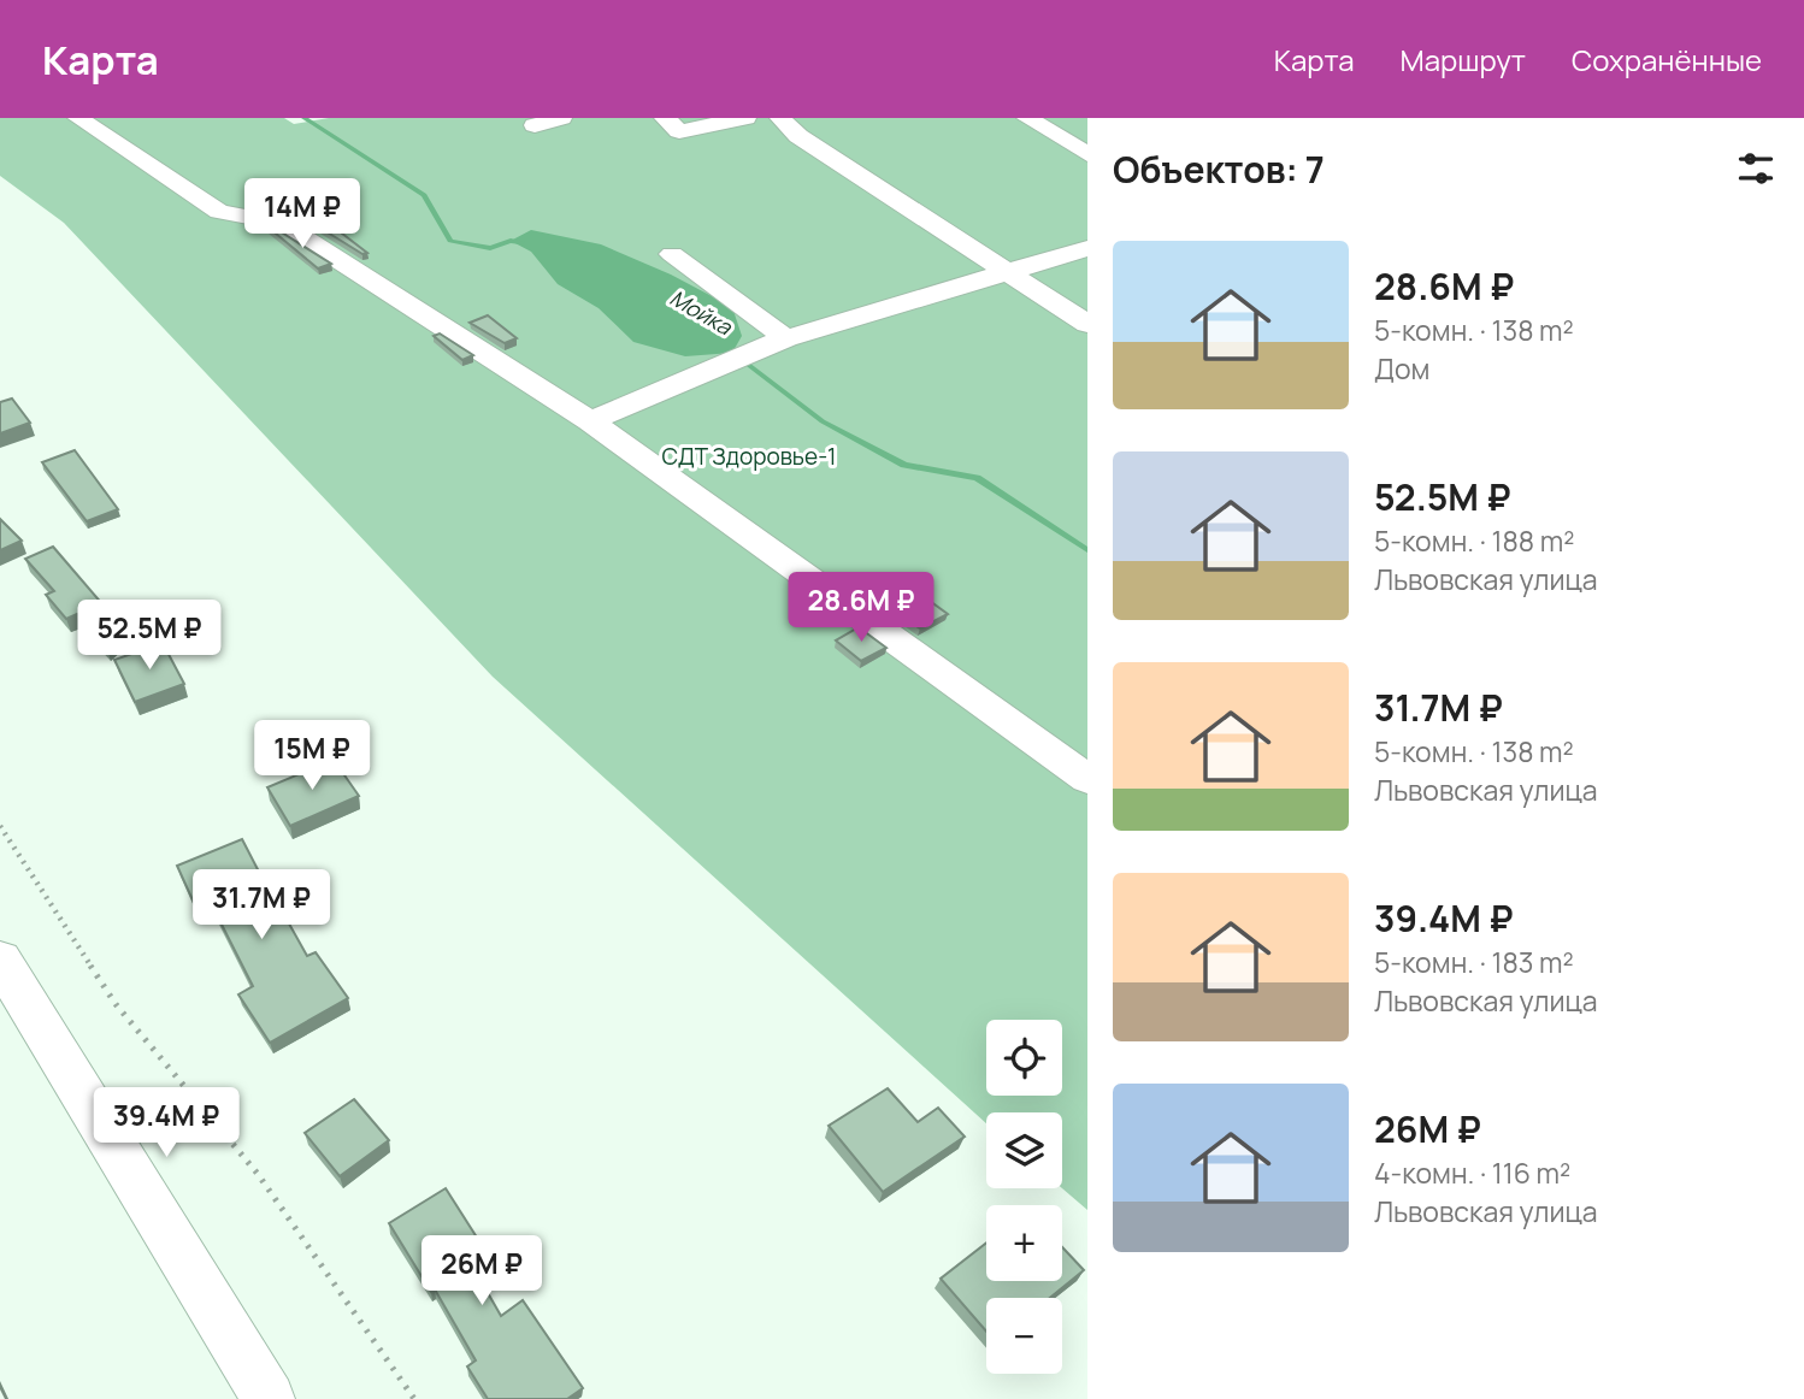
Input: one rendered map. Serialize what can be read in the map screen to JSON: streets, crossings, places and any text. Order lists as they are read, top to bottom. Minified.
{"water":["Мойка"],"parks":["СДТ Здоровье-1"],"page":{"header":"Карта","nav":["Карта","Маршрут","Сохранённые"],"heading":"Объектов: 7","price":["14M ₽","28.6M ₽","52.5M ₽","15M ₽","31.7M ₽","39.4M ₽","26M ₽"],"list":[{"name":"28.6M ₽","note":"5-комн. · 138 m² · Дом"},{"name":"52.5M ₽","note":"5-комн. · 188 m² · Львовская улица"},{"name":"31.7M ₽","note":"5-комн. · 138 m² · Львовская улица"},{"name":"39.4M ₽","note":"5-комн. · 183 m² · Львовская улица"},{"name":"26M ₽","note":"4-комн. · 116 m² · Львовская улица"}],"map_buttons":["+","−"]}}
